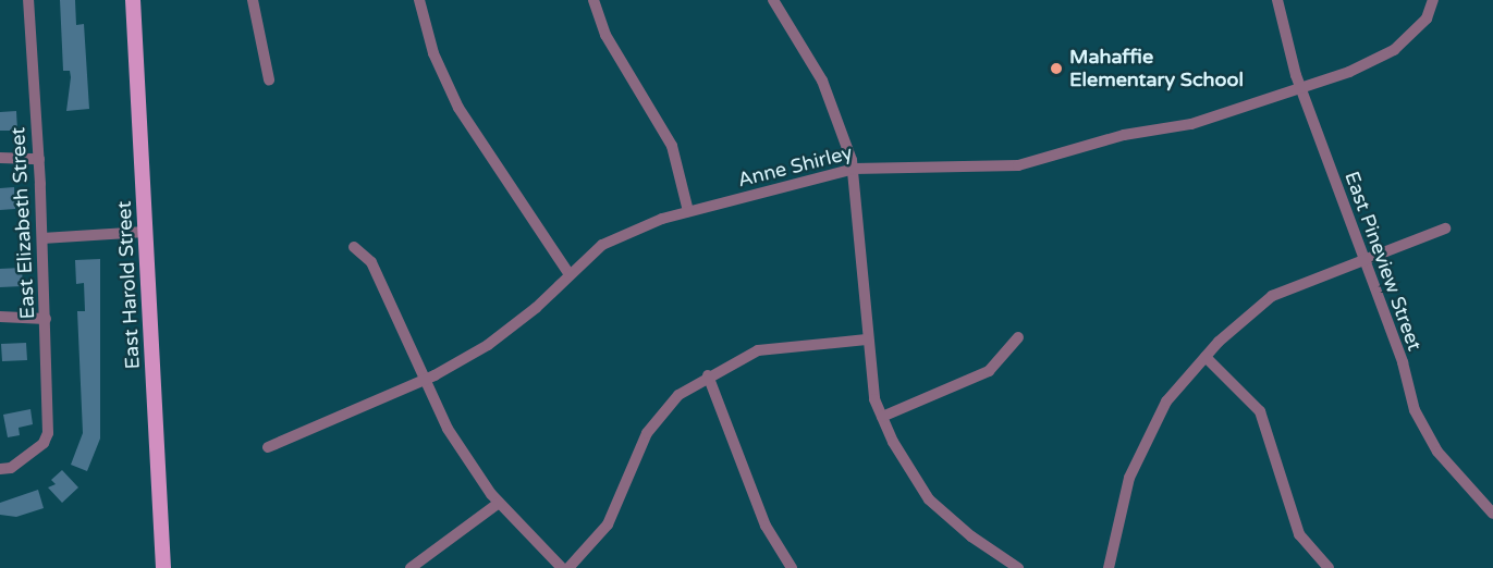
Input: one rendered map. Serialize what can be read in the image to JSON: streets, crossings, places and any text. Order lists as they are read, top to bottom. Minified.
{"streets":{"main road":["East Harold Street"],"street":["Anne Shirley","East Elizabeth Street","East Pineview Street"]},"crossings":[["Anne Shirley","East Pineview Street"]],"places":["Mahaffie Elementary School"]}
